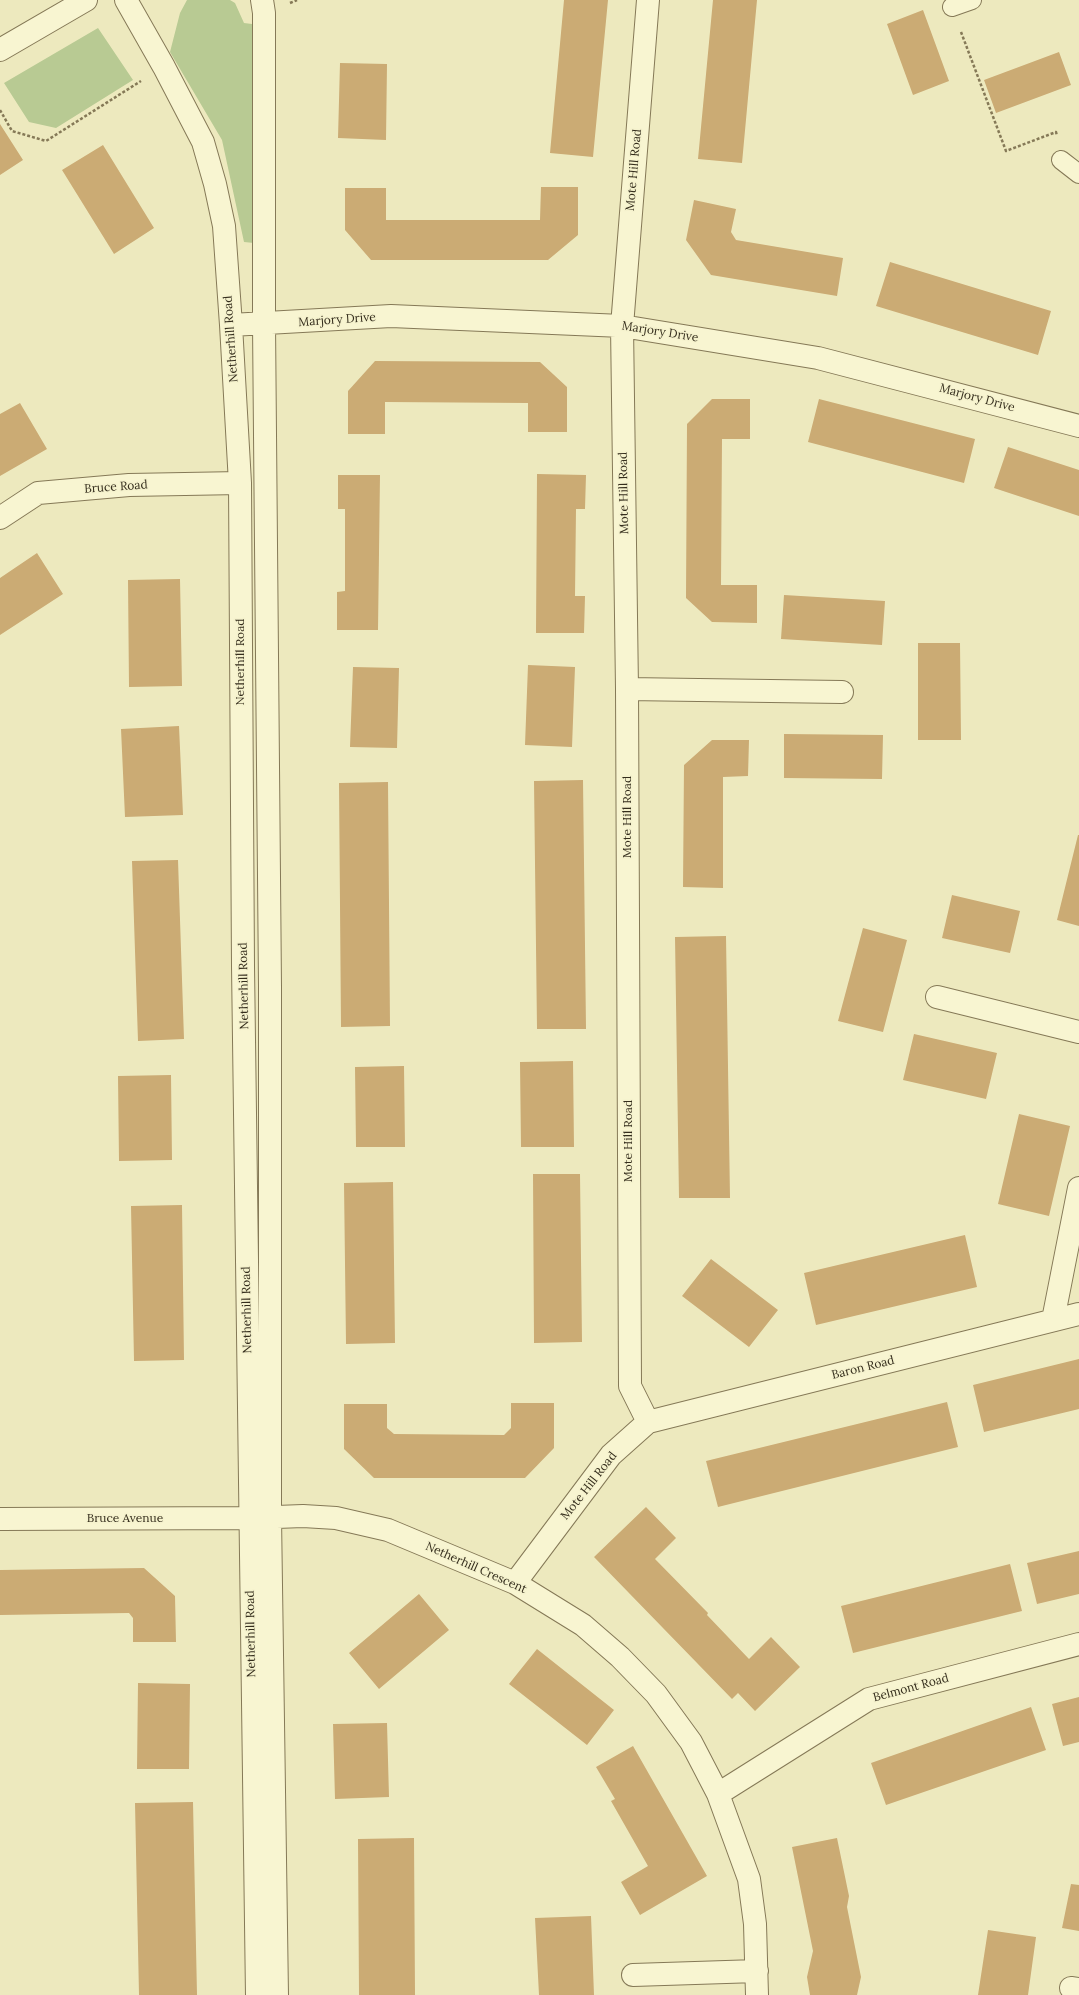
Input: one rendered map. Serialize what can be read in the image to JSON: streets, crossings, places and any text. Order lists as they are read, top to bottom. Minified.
{"streets":{"street":["Mote Hill Road","Marjory Drive","Netherhill Road","Bruce Road","Baron Road","Bruce Avenue","Netherhill Crescent","Belmont Road"]},"crossings":[["Mote Hill Road","Marjory Drive"],["Mote Hill Road","Baron Road"],["Mote Hill Road","Netherhill Crescent"],["Marjory Drive","Netherhill Road"],["Netherhill Road","Bruce Road"],["Netherhill Road","Bruce Avenue"],["Netherhill Road","Netherhill Crescent"],["Bruce Avenue","Netherhill Crescent"],["Netherhill Crescent","Belmont Road"]]}
